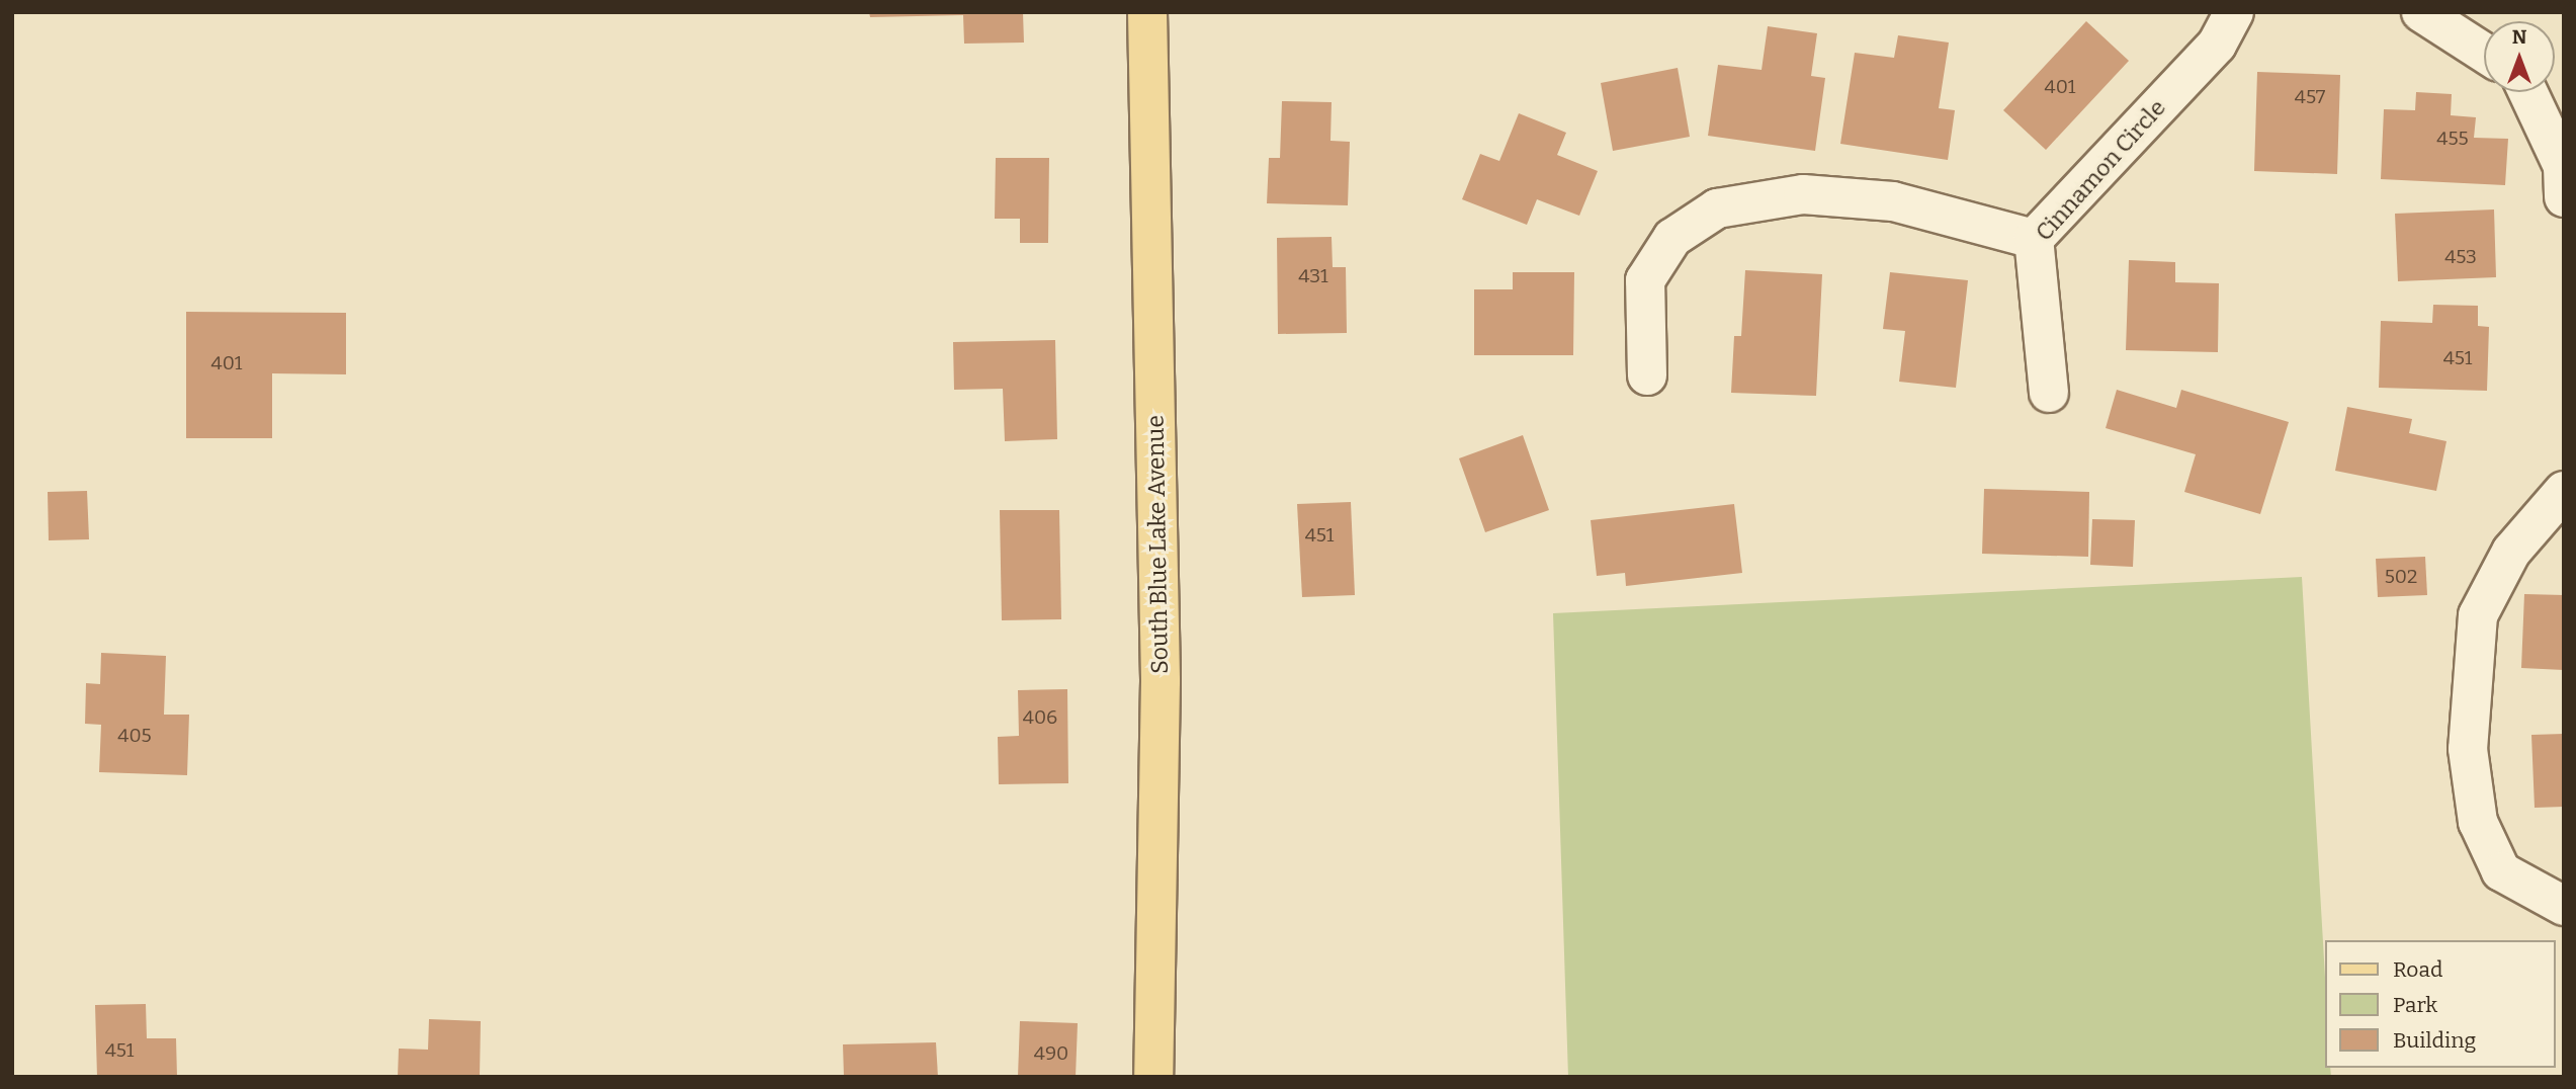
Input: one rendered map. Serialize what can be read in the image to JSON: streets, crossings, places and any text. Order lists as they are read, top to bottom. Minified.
{"streets":{"main road":["South Blue Lake Avenue"],"street":["Cinnamon Circle"]},"house_numbers":["401","457","455","453","431","451","401","451","502","406","405","451","490"],"legend":["Road","Park","Building"],"north":"top"}
